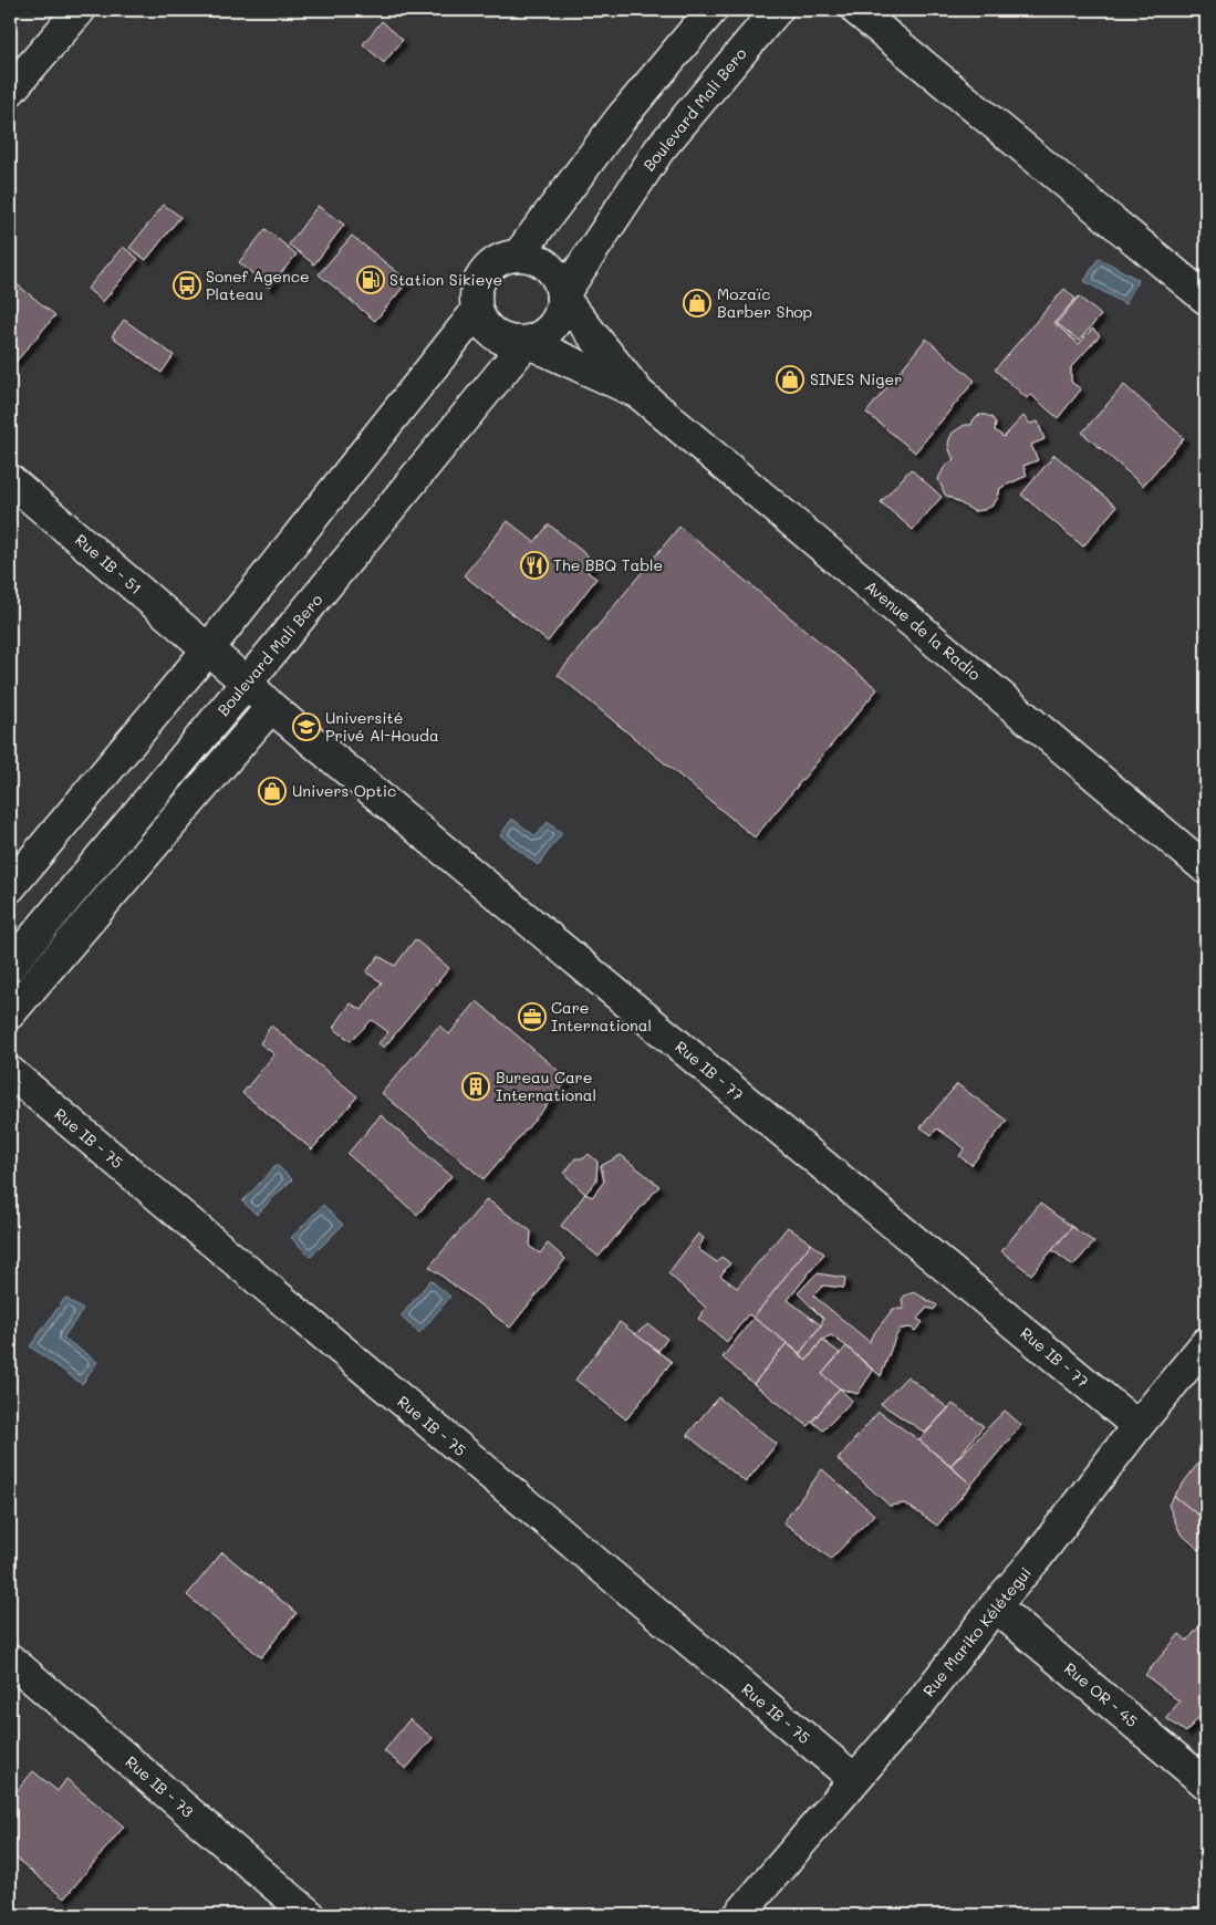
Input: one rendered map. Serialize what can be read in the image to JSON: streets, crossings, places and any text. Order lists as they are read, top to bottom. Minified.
{"streets":{"street":["Boulevard Mali Bero","Rue IB - 51","Avenue de la Radio","Rue IB - 77","Rue IB - 75","Rue Mariko Kélétegui","Rue OR - 45","Rue IB - 73"]},"crossings":[["Boulevard Mali Bero","Avenue de la Radio"],["Boulevard Mali Bero","Rue IB - 77"],["Rue IB - 51","Rue IB - 77"],["Rue IB - 77","Rue Mariko Kélétegui"],["Rue IB - 75","Rue Mariko Kélétegui"],["Rue Mariko Kélétegui","Rue OR - 45"]],"places":{"fuel station":["Station Sikieye"],"bus stop":["Sonef Agence Plateau"],"shop":["Mozaïc Barber Shop","SINES Niger","Univers Optic"],"restaurant":["The BBQ Table"],"school or university":["Université Privé Al-Houda"],"office":["Care International"],"building":["Bureau Care International"]}}
